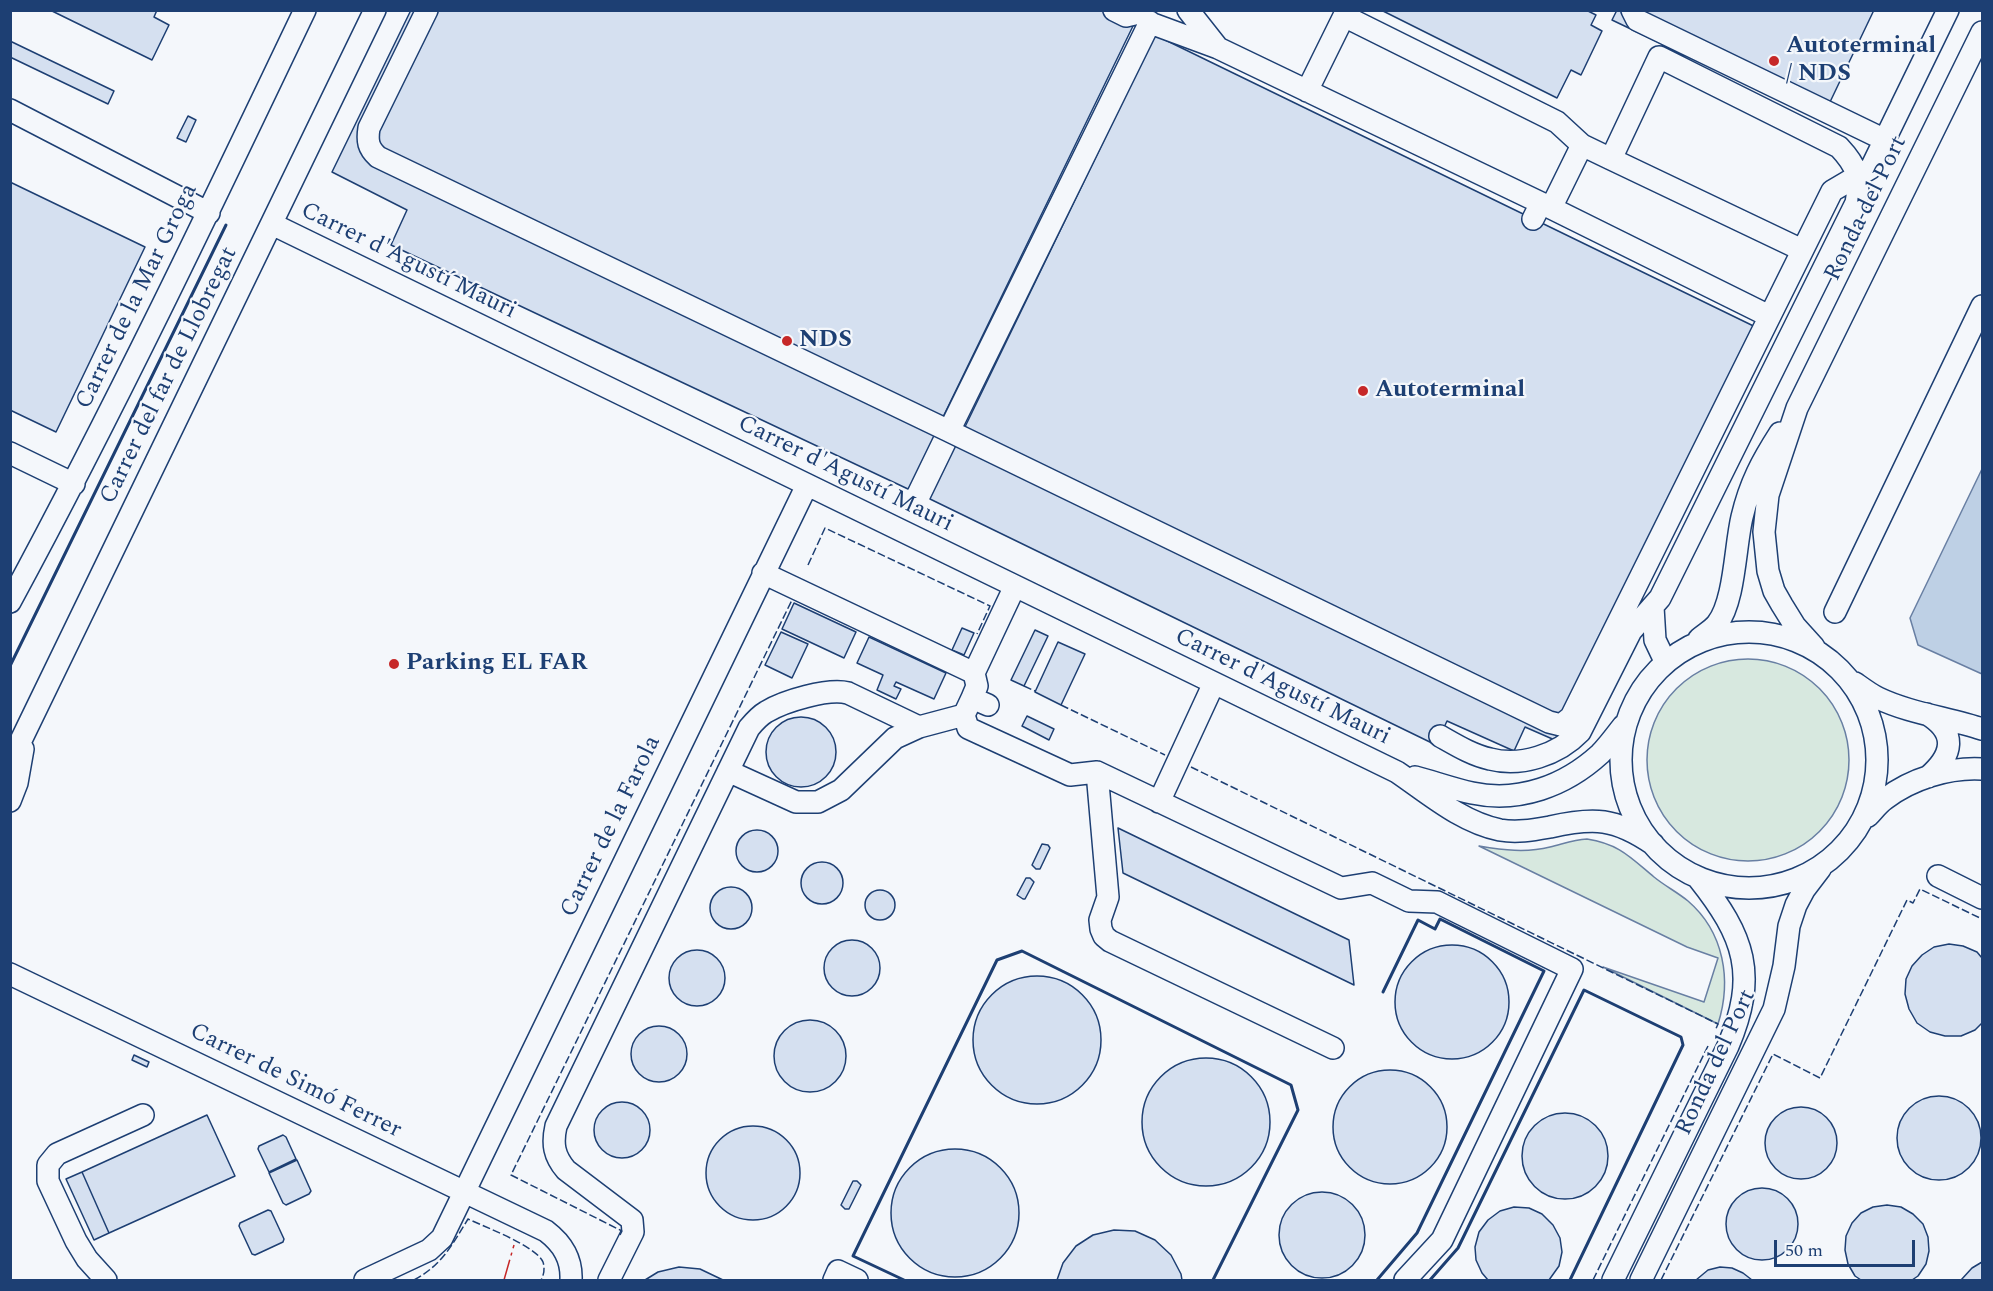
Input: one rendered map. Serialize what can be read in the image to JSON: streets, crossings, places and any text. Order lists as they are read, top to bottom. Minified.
{"streets":{"street":["Ronda del Port","Carrer d'Agustí Mauri","Carrer de la Mar Groga","Carrer del far de Llobregat","Carrer de la Farola","Carrer de Simó Ferrer"]},"crossings":[["Carrer d'Agustí Mauri","Carrer del far de Llobregat"],["Carrer d'Agustí Mauri","Carrer de la Farola"],["Carrer de la Farola","Carrer de Simó Ferrer"]],"places":["Autoterminal / NDS","NDS","Autoterminal","Parking EL FAR"],"scale_bar":"50 m"}
